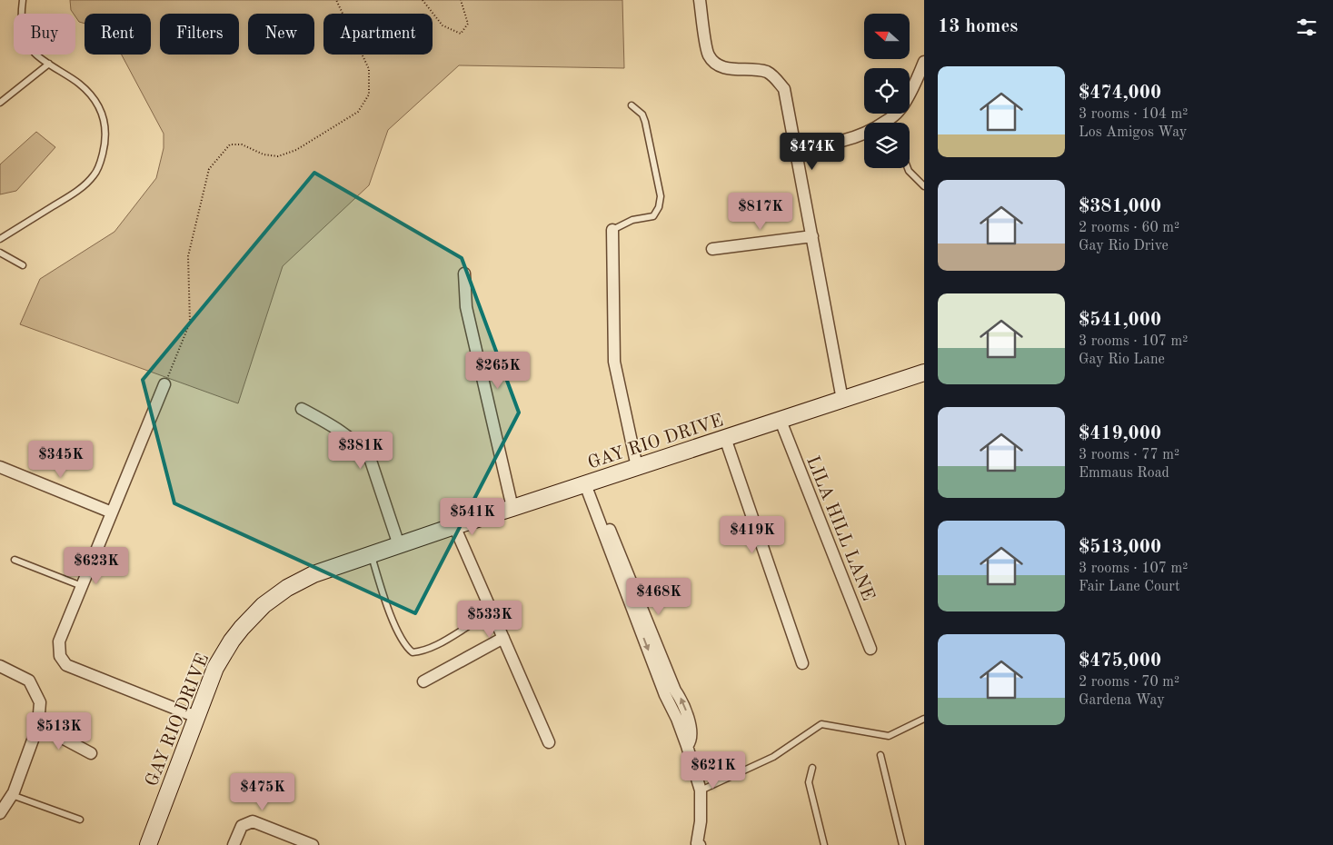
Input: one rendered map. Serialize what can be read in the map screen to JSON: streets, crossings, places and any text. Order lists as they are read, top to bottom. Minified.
{"streets":{"street":["GAY RIO DRIVE","LILA HILL LANE"]},"crossings":[["GAY RIO DRIVE","LILA HILL LANE"]],"north":"left","page":{"heading":"13 homes","chip":["Buy","Rent","Filters","New","Apartment"],"list":[{"name":"$474,000","note":"3 rooms · 104 m² · Los Amigos Way"},{"name":"$381,000","note":"2 rooms · 60 m² · Gay Rio Drive"},{"name":"$541,000","note":"3 rooms · 107 m² · Gay Rio Lane"},{"name":"$419,000","note":"3 rooms · 77 m² · Emmaus Road"},{"name":"$513,000","note":"3 rooms · 107 m² · Fair Lane Court"},{"name":"$475,000","note":"2 rooms · 70 m² · Gardena Way"}],"price":["$474K","$817K","$265K","$381K","$345K","$541K","$419K","$623K","$468K","$533K","$513K","$621K","$475K"]}}
